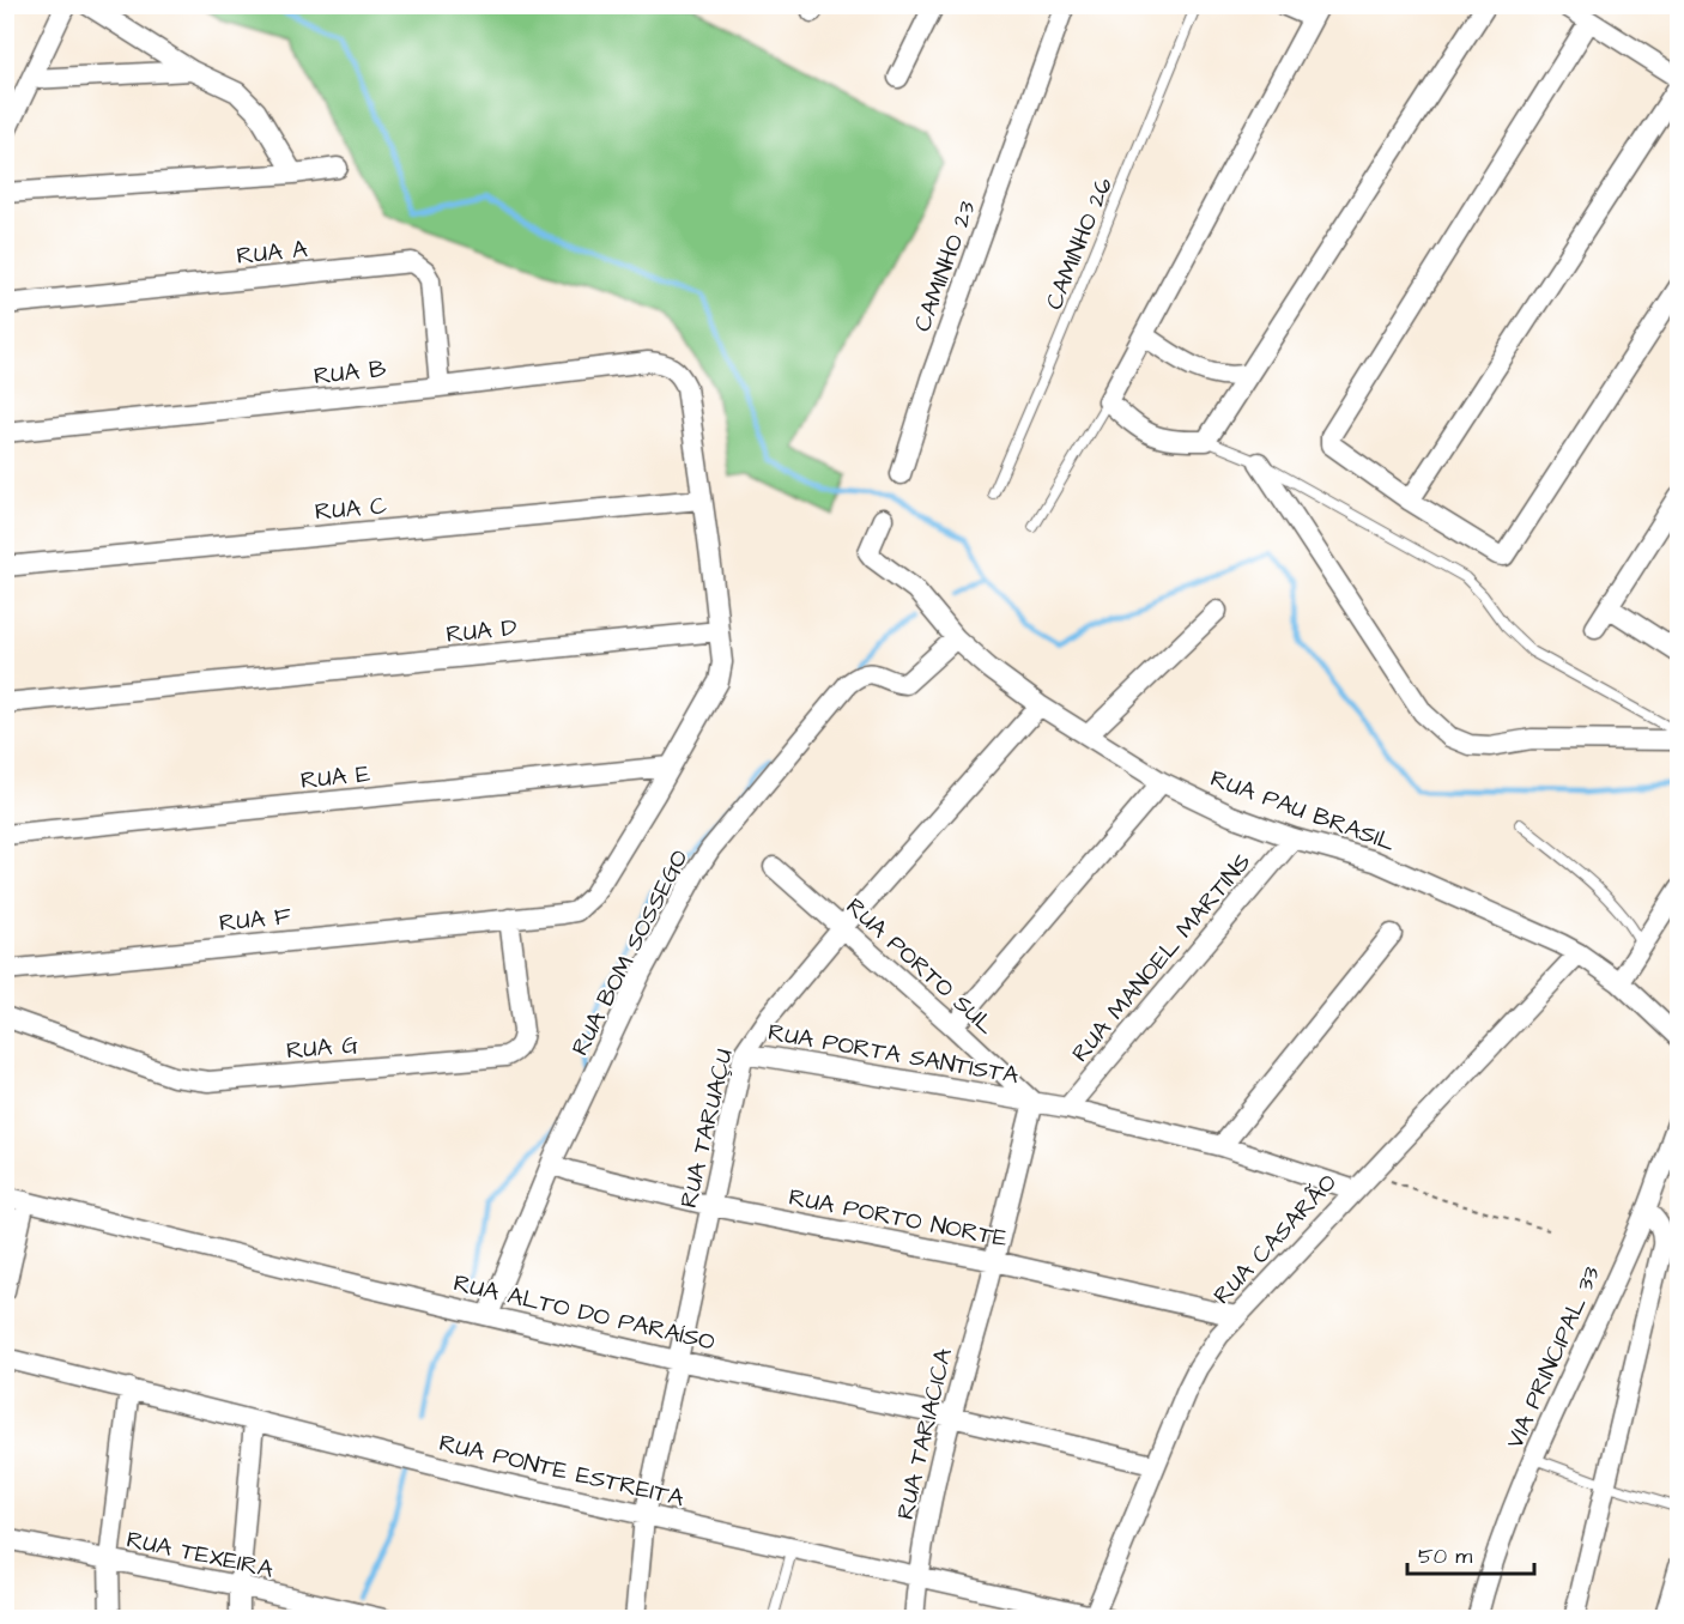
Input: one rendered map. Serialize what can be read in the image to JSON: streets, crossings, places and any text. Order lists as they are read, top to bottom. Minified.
{"streets":{"street":["RUA A","CAMINHO 23","RUA B","RUA C","RUA D","RUA E","RUA PAU BRASIL","RUA F","RUA BOM SOSSEGO","RUA MANOEL MARTINS","RUA PORTO SUL","RUA G","RUA PORTA SANTISTA","RUA TARUAÇU","RUA PORTO NORTE","RUA CASARÃO","RUA ALTO DO PARAÍSO","VIA PRINCIPAL 33","RUA TARIACICA","RUA PONTE ESTREITA","RUA TEXEIRA"],"lane":["CAMINHO 26"]},"crossings":[["RUA A","RUA B"],["RUA B","RUA C"],["RUA PAU BRASIL","RUA BOM SOSSEGO"],["RUA PAU BRASIL","RUA MANOEL MARTINS"],["RUA PAU BRASIL","RUA TARUAÇU"],["RUA PAU BRASIL","RUA CASARÃO"],["RUA F","RUA G"],["RUA BOM SOSSEGO","RUA PORTO NORTE"],["RUA BOM SOSSEGO","RUA ALTO DO PARAÍSO"],["RUA MANOEL MARTINS","RUA PORTA SANTISTA"],["RUA PORTO SUL","RUA PORTA SANTISTA"],["RUA PORTO SUL","RUA TARUAÇU"],["RUA PORTO SUL","RUA TARIACICA"],["RUA PORTA SANTISTA","RUA TARUAÇU"],["RUA PORTA SANTISTA","RUA CASARÃO"],["RUA PORTA SANTISTA","RUA TARIACICA"],["RUA TARUAÇU","RUA PORTO NORTE"],["RUA TARUAÇU","RUA ALTO DO PARAÍSO"],["RUA TARUAÇU","RUA PONTE ESTREITA"],["RUA PORTO NORTE","RUA CASARÃO"],["RUA PORTO NORTE","RUA TARIACICA"],["RUA CASARÃO","RUA ALTO DO PARAÍSO"],["RUA CASARÃO","RUA PONTE ESTREITA"],["RUA ALTO DO PARAÍSO","RUA TARIACICA"],["RUA TARIACICA","RUA PONTE ESTREITA"]],"scale_bar":"50 m"}
